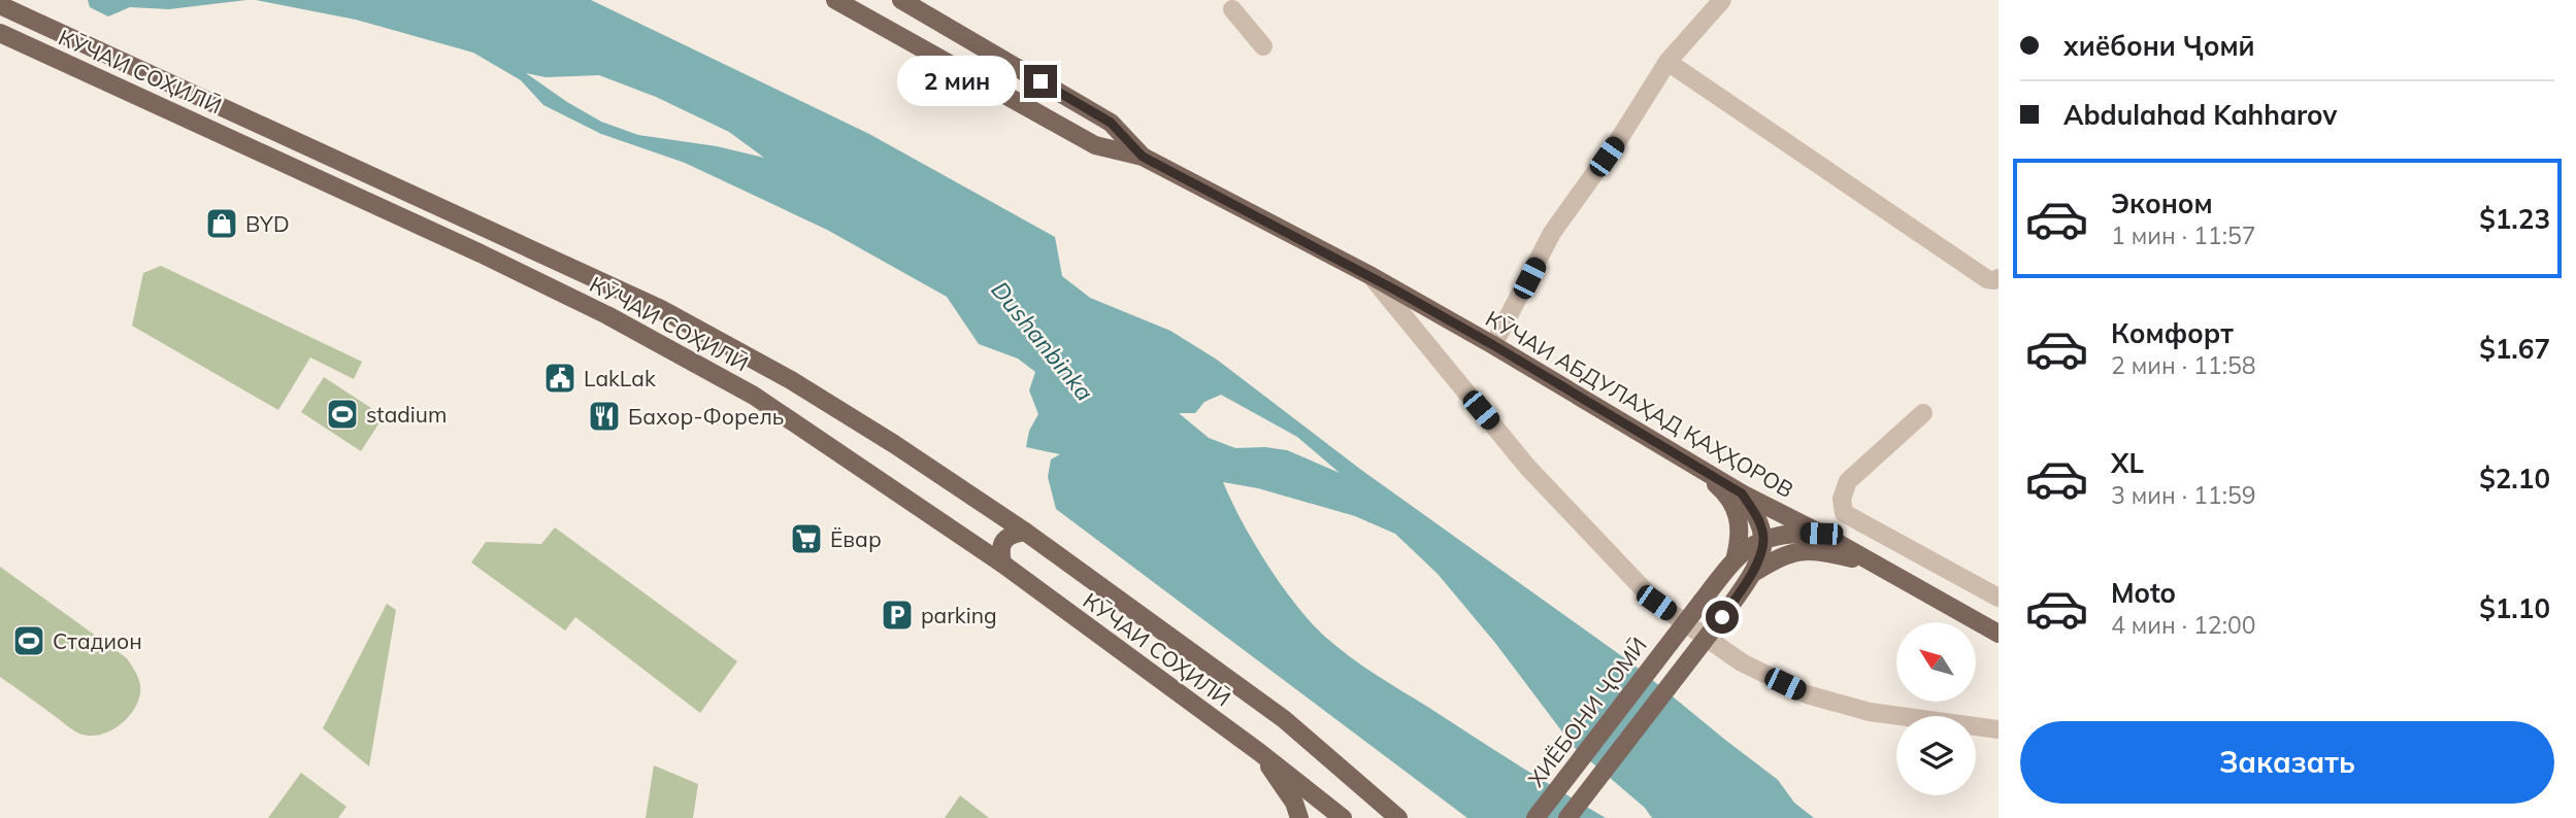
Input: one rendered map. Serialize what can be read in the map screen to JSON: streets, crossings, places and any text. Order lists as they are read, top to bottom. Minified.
{"streets":{"main road":["КӮЧАИ СОҲИЛӢ","КӮЧАИ АБДУЛАҲАД ҚАҲҲОРОВ","ХИЁБОНИ ҶОМӢ"]},"crossings":[["КӮЧАИ АБДУЛАҲАД ҚАҲҲОРОВ","ХИЁБОНИ ҶОМӢ"]],"water":["Dushanbinka"],"places":{"shop":["BYD"],"public building":["LakLak"],"sports":["stadium","Стадион"],"restaurant":["Бахор-Форель"],"supermarket":["Ёвар"],"parking":["parking"]},"north":"top left","page":{"banner":["хиёбони Ҷомӣ","Abdulahad Kahharov"],"bubble":"2 мин","list":[{"name":"Эконом","note":"1 мин · 11:57","value":"$1.23"},{"name":"Комфорт","note":"2 мин · 11:58","value":"$1.67"},{"name":"XL","note":"3 мин · 11:59","value":"$2.10"},{"name":"Moto","note":"4 мин · 12:00","value":"$1.10"}],"buttons":"Заказать"}}
